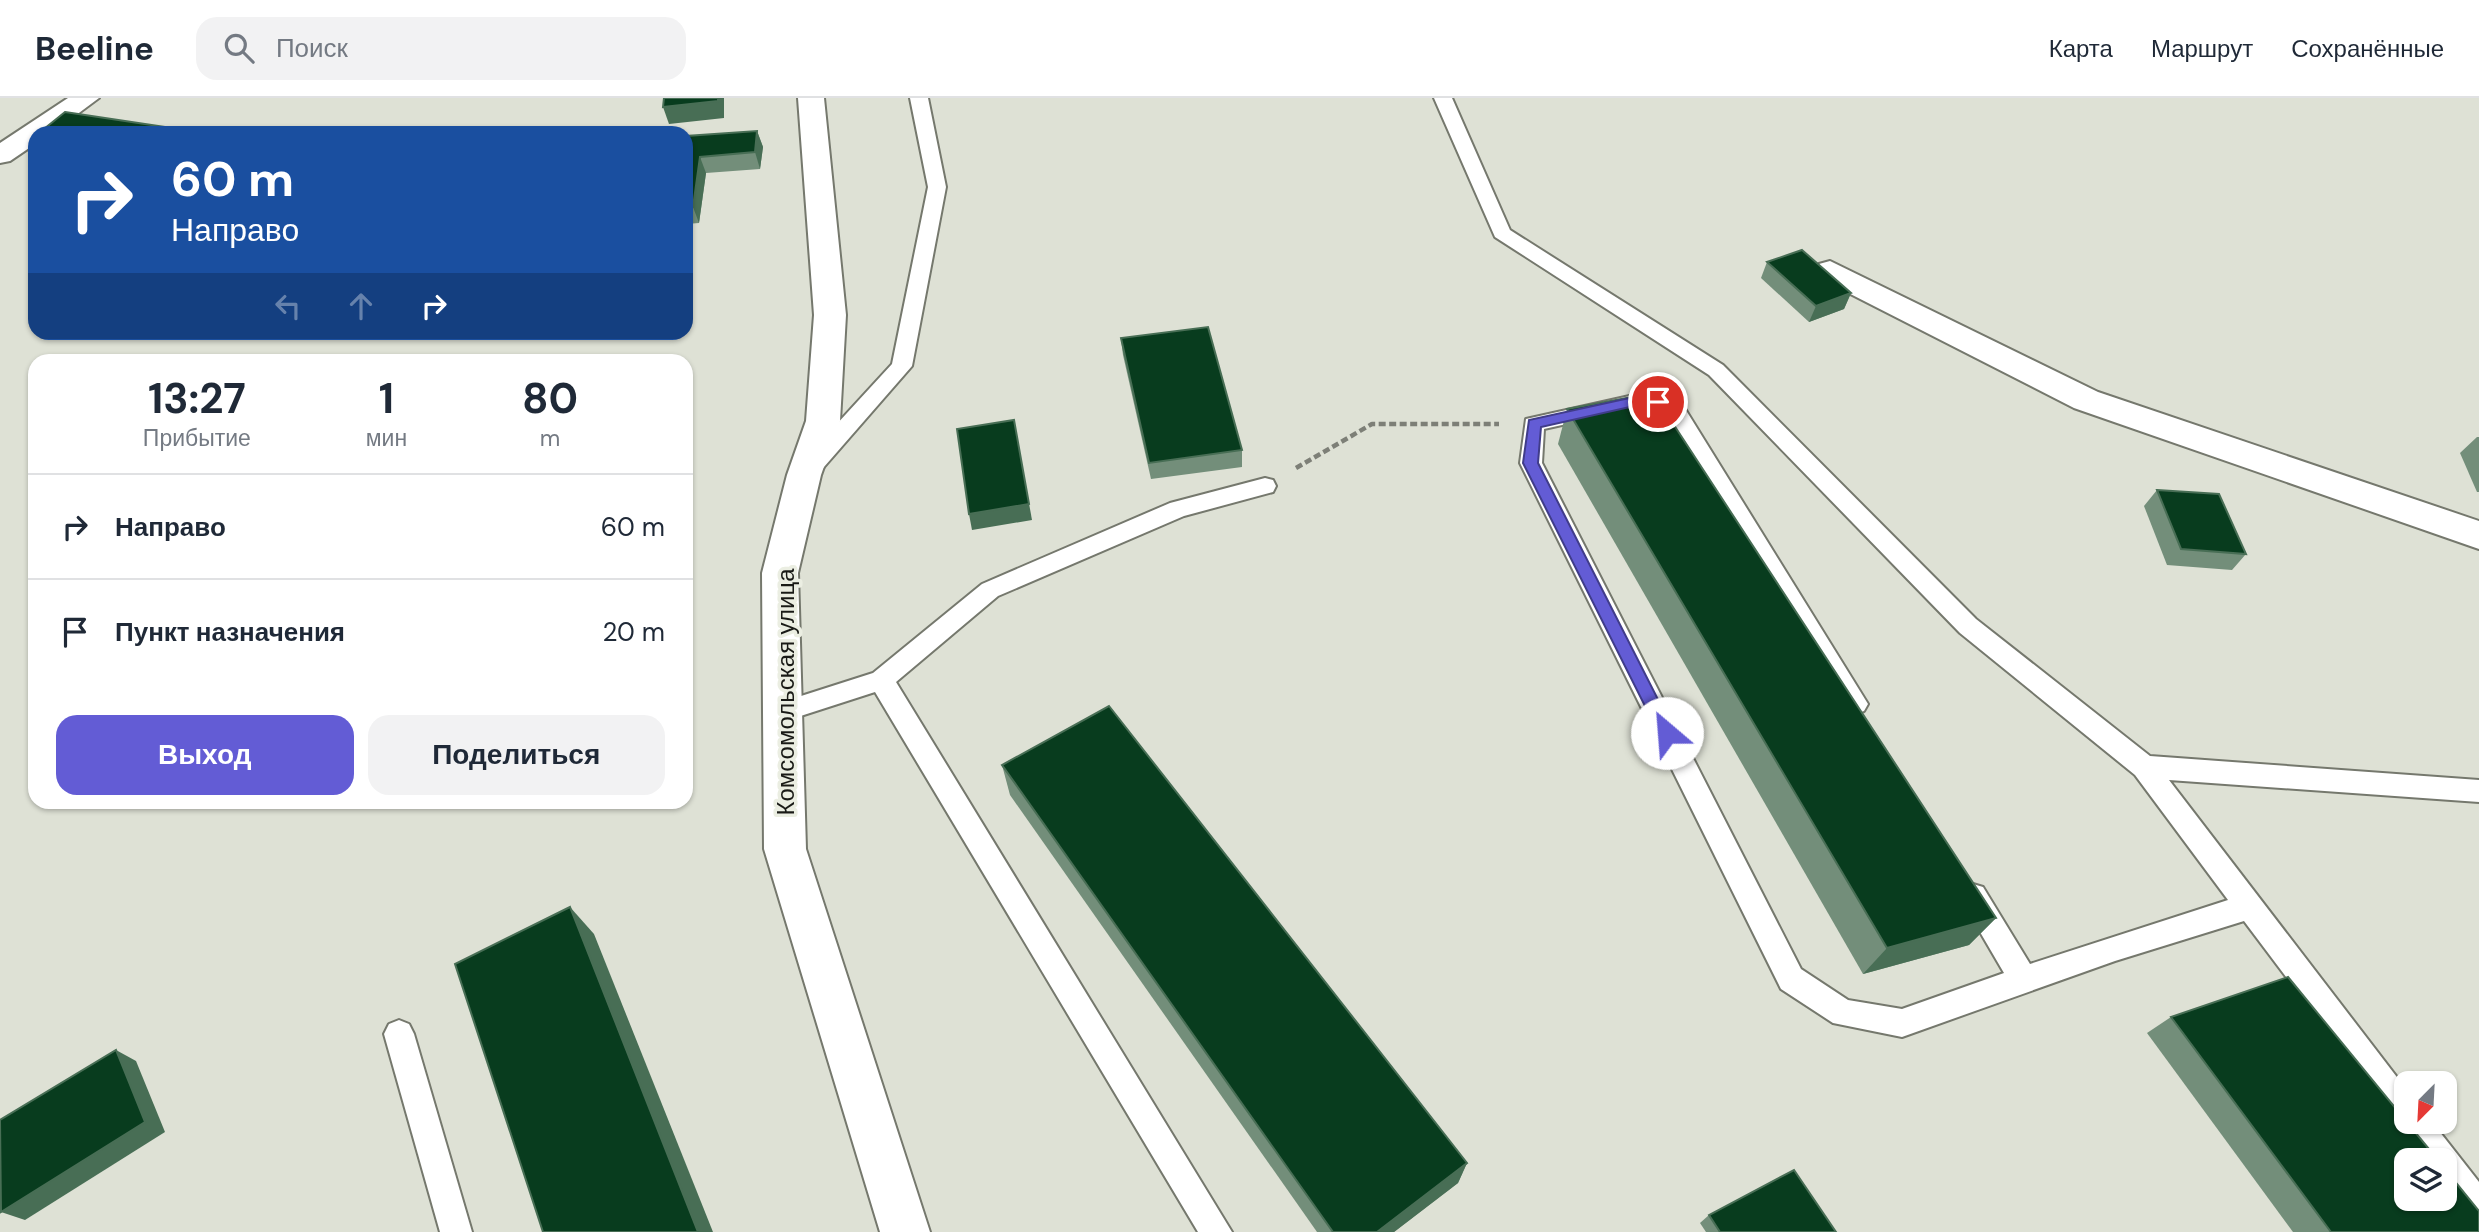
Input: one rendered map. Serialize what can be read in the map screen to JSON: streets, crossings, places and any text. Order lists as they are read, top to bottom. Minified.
{"streets":{"street":["Комсомольская улица"]},"north":"bottom left","page":{"header":"Beeline","search":"Поиск","nav":["Карта","Маршрут","Сохранённые"],"turn":["60 m","Направо"],"eta":["13:27","Прибытие","1","мин","80","m"],"list":[{"name":"Направо","value":"60 m"},{"name":"Пункт назначения","value":"20 m"}],"buttons":["Выход","Поделиться"]}}
